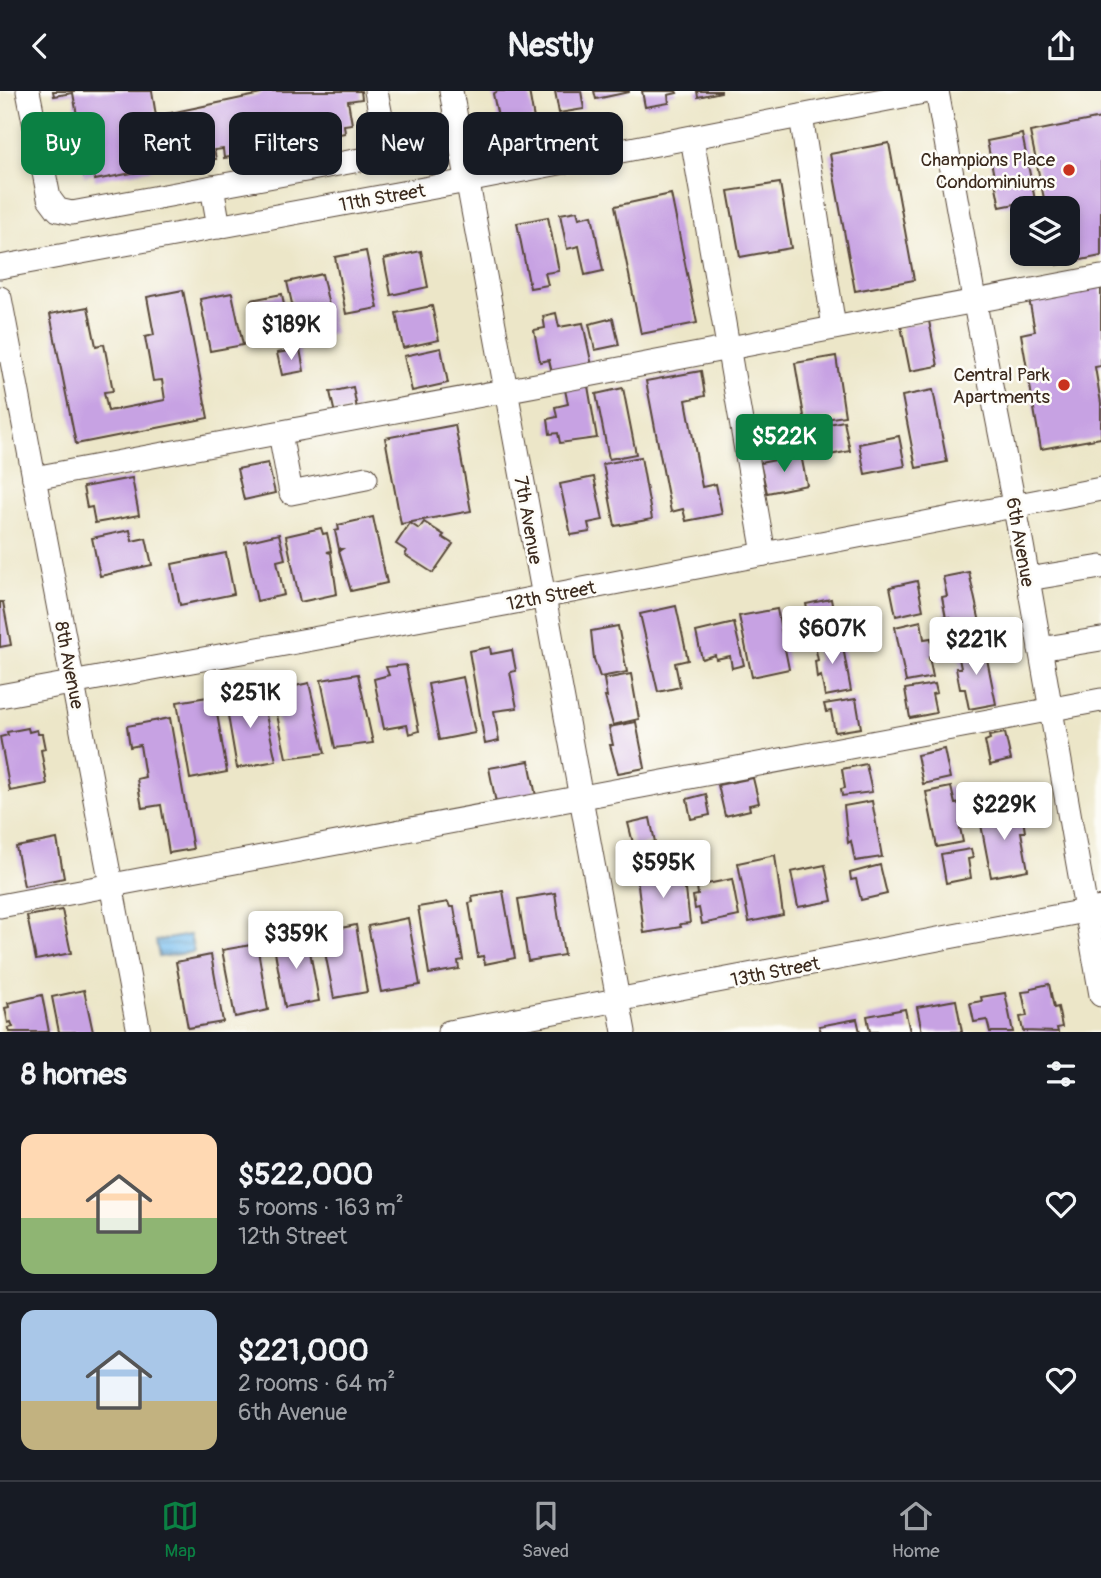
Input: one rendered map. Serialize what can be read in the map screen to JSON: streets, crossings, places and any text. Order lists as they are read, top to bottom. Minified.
{"streets":{"street":["11th Street","7th Avenue","6th Avenue","12th Street","8th Avenue","13th Street"]},"crossings":[["11th Street","7th Avenue"],["7th Avenue","12th Street"],["7th Avenue","13th Street"],["6th Avenue","12th Street"],["6th Avenue","13th Street"],["12th Street","8th Avenue"]],"places":["Champions Place Condominiums","Central Park Apartments"],"page":{"header":"Nestly","chip":["Buy","Rent","Filters","New","Apartment"],"price":["$189K","$522K","$607K","$221K","$251K","$229K","$595K","$359K"],"heading":"8 homes","list":[{"name":"$522,000","note":"5 rooms · 163 m² · 12th Street"},{"name":"$221,000","note":"2 rooms · 64 m² · 6th Avenue"}],"tabs":["Map","Saved","Home"]}}
